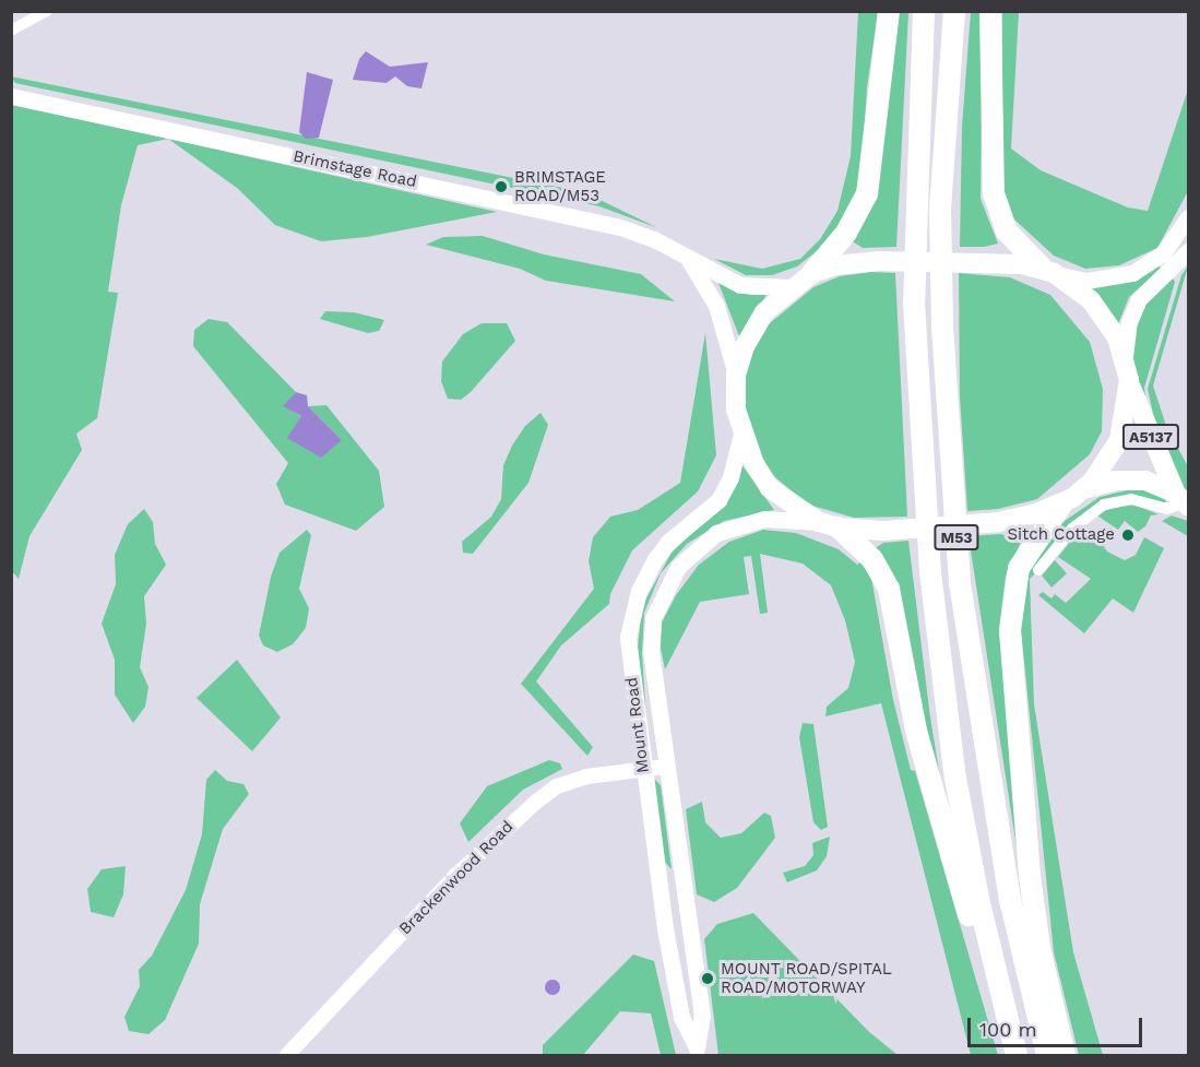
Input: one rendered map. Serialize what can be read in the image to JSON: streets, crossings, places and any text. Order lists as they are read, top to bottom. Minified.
{"streets":{"highway":["M53"],"main road":["Brimstage Road","A5137","Mount Road"],"street":["Brackenwood Road"]},"crossings":[["Mount Road","Brackenwood Road"]],"places":["BRIMSTAGE ROAD/M53","Sitch Cottage","MOUNT ROAD/SPITAL ROAD/MOTORWAY"],"scale_bar":"100 m"}
